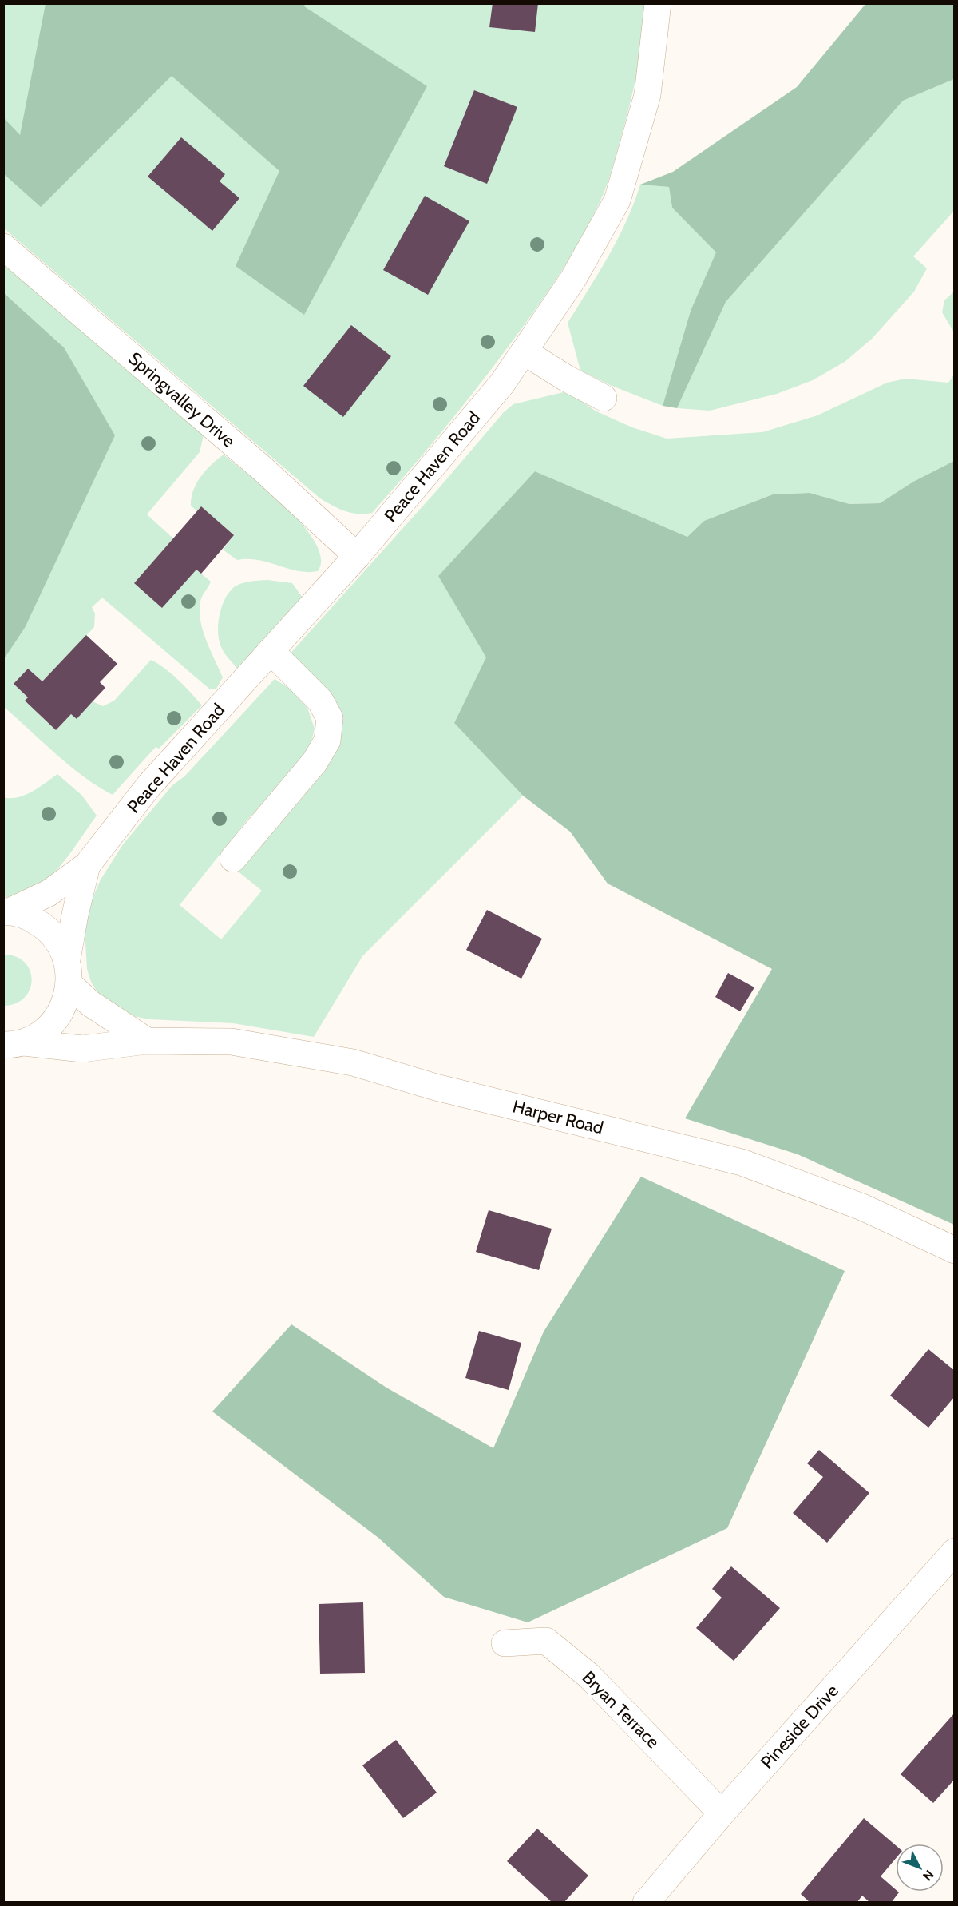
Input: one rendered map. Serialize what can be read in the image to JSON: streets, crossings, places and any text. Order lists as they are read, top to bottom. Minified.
{"streets":{"street":["Springvalley Drive","Peace Haven Road","Harper Road","Bryan Terrace","Pineside Drive"]},"crossings":[["Springvalley Drive","Peace Haven Road"],["Peace Haven Road","Harper Road"],["Bryan Terrace","Pineside Drive"]],"north":"bottom right"}
